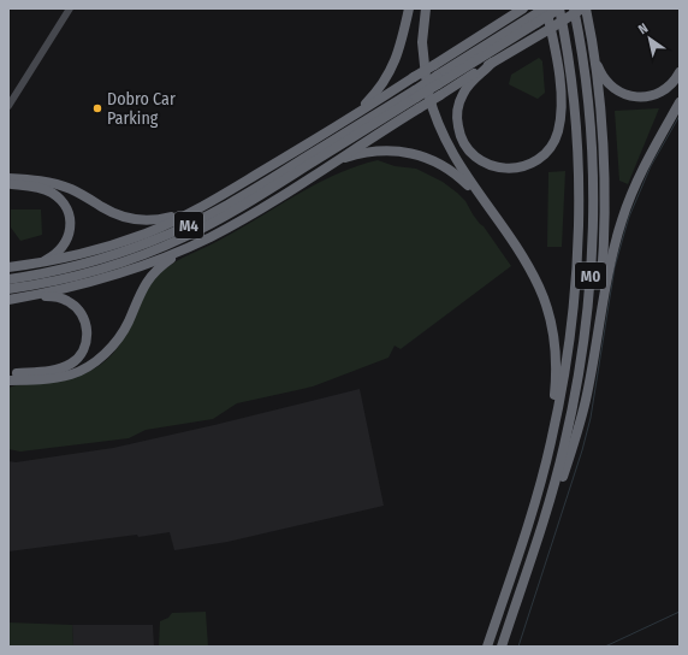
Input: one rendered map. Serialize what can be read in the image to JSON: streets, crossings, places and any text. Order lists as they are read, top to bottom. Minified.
{"streets":{"highway":["M4","M0"]},"crossings":[["M4","M0"]],"places":["Dobro Car Parking"],"north":"top left"}
